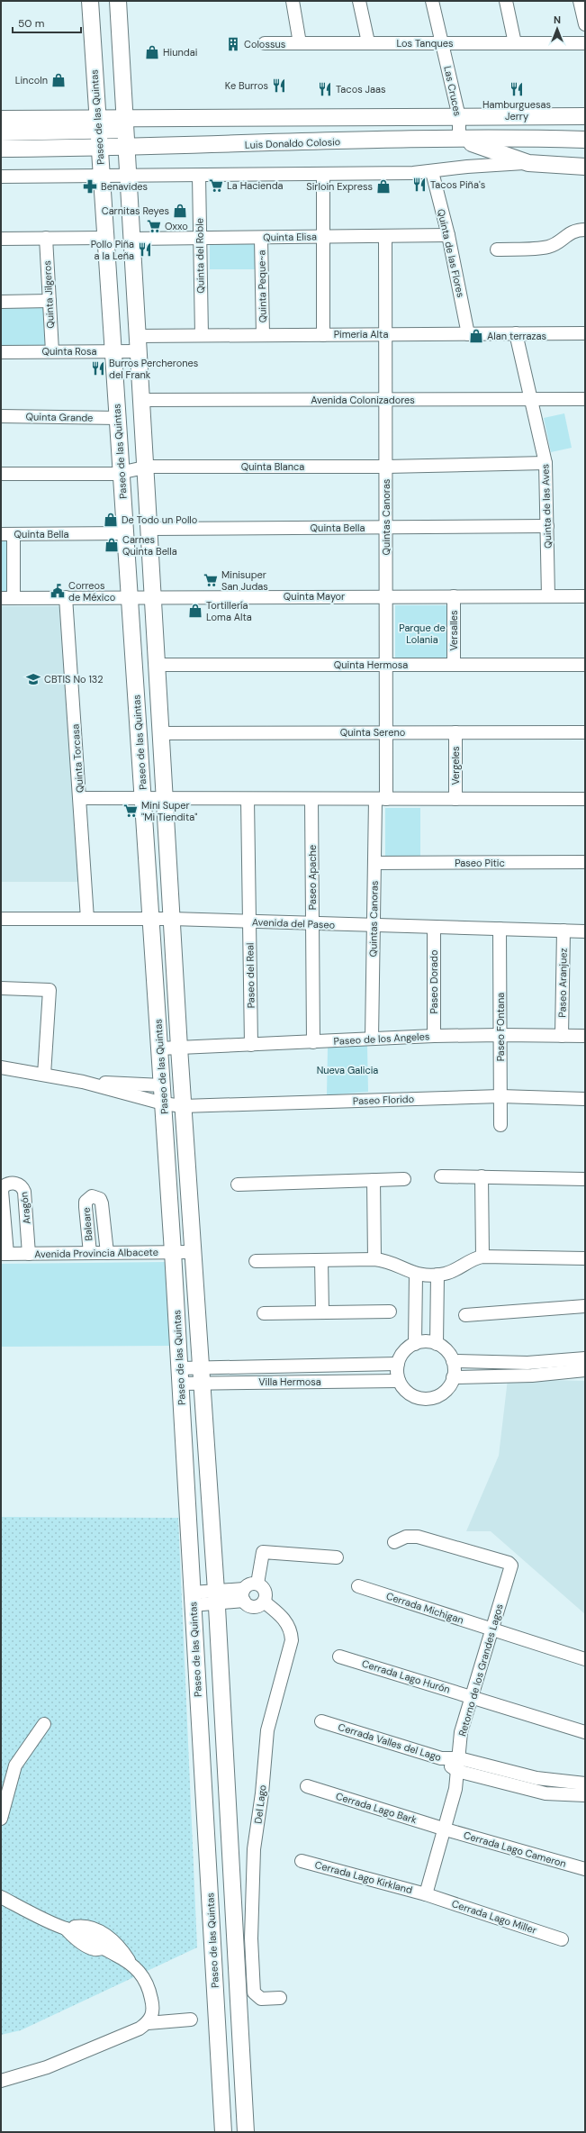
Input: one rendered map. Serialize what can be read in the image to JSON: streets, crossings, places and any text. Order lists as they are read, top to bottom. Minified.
{"streets":{"main road":["Paseo de las Quintas","Luis Donaldo Colosio"],"street":["Los Tanques","Las Cruces","Quinta Elisa","Quinta de las Flores","Quinta del Roble","Quinta Peque~a","Quinta Jilgeros","Pimeria Alta","Quinta Rosa","Avenida Colonizadores","Quinta Grande","Quinta Blanca","Quinta de las Aves","Quintas Canoras","Quinta Bella","Quinta Mayor","Versalles","Quinta Hermosa","Quinta Sereno","Quinta Torcasa","Vergeles","Paseo Pitic","Paseo Apache","Avenida del Paseo","Paseo del Real","Paseo Dorado","Paseo Aranjuez","Paseo FOntana","Paseo de los Angeles","Paseo Florido","Aragón","Baleare","Avenida Provincia Albacete","Villa Hermosa","Cerrada Michigan","Retorno de los Grandes Lagos","Cerrada Lago Hurón","Cerrada Valles del Lago","Del Lago","Cerrada Lago Bark","Cerrada Lago Cameron","Cerrada Lago Kirkland","Cerrada Lago Miller"]},"crossings":[["Los Tanques","Las Cruces"],["Las Cruces","Luis Donaldo Colosio"],["Paseo de las Quintas","Luis Donaldo Colosio"],["Paseo de las Quintas","Quinta Elisa"],["Paseo de las Quintas","Pimeria Alta"],["Paseo de las Quintas","Quinta Rosa"],["Paseo de las Quintas","Avenida Colonizadores"],["Paseo de las Quintas","Quinta Grande"],["Paseo de las Quintas","Quinta Blanca"],["Paseo de las Quintas","Quinta Bella"],["Paseo de las Quintas","Quinta Mayor"],["Paseo de las Quintas","Quinta Hermosa"],["Paseo de las Quintas","Quinta Sereno"],["Paseo de las Quintas","Avenida del Paseo"],["Paseo de las Quintas","Paseo de los Angeles"],["Paseo de las Quintas","Paseo Florido"],["Paseo de las Quintas","Avenida Provincia Albacete"],["Paseo de las Quintas","Villa Hermosa"],["Quinta Elisa","Quinta de las Flores"],["Quinta Elisa","Quinta del Roble"],["Quinta Elisa","Quinta Peque~a"],["Quinta Elisa","Quintas Canoras"],["Quinta de las Flores","Pimeria Alta"],["Quinta del Roble","Pimeria Alta"],["Quinta Peque~a","Pimeria Alta"],["Quinta Jilgeros","Quinta Rosa"],["Pimeria Alta","Quinta Rosa"],["Pimeria Alta","Quinta de las Aves"],["Pimeria Alta","Quintas Canoras"],["Avenida Colonizadores","Quinta de las Aves"],["Avenida Colonizadores","Quintas Canoras"],["Quinta Blanca","Quinta de las Aves"],["Quinta Blanca","Quintas Canoras"],["Quinta de las Aves","Quinta Bella"],["Quinta de las Aves","Quinta Mayor"],["Quintas Canoras","Quinta Bella"],["Quintas Canoras","Quinta Mayor"],["Quintas Canoras","Quinta Hermosa"],["Quintas Canoras","Quinta Sereno"],["Quintas Canoras","Paseo Pitic"],["Quintas Canoras","Avenida del Paseo"],["Quintas Canoras","Paseo de los Angeles"],["Quinta Mayor","Versalles"],["Quinta Mayor","Quinta Torcasa"],["Versalles","Quinta Hermosa"],["Quinta Sereno","Vergeles"],["Quinta Torcasa","Avenida del Paseo"],["Paseo Apache","Avenida del Paseo"],["Paseo Apache","Paseo de los Angeles"],["Avenida del Paseo","Paseo del Real"],["Avenida del Paseo","Paseo Dorado"],["Avenida del Paseo","Paseo Aranjuez"],["Avenida del Paseo","Paseo FOntana"],["Paseo del Real","Paseo de los Angeles"],["Paseo Dorado","Paseo de los Angeles"],["Paseo Aranjuez","Paseo de los Angeles"],["Paseo FOntana","Paseo de los Angeles"],["Paseo FOntana","Paseo Florido"],["Aragón","Avenida Provincia Albacete"],["Baleare","Avenida Provincia Albacete"],["Cerrada Michigan","Retorno de los Grandes Lagos"],["Retorno de los Grandes Lagos","Cerrada Lago Hurón"],["Retorno de los Grandes Lagos","Cerrada Valles del Lago"],["Retorno de los Grandes Lagos","Cerrada Lago Bark"],["Retorno de los Grandes Lagos","Cerrada Lago Cameron"],["Retorno de los Grandes Lagos","Cerrada Lago Kirkland"],["Retorno de los Grandes Lagos","Cerrada Lago Miller"],["Cerrada Lago Bark","Cerrada Lago Cameron"],["Cerrada Lago Kirkland","Cerrada Lago Miller"]],"parks":["Parque de Lolania","Nueva Galicia"],"places":{"building":["Colossus"],"shop":["Hiundai","Lincoln","Sirloin Express","Carnitas Reyes","Alan terrazas","De Todo un Pollo","Carnes Quinta Bella","Tortillería Loma Alta"],"restaurant":["Ke Burros","Tacos Jaas","Hamburguesas Jerry","Tacos Piña's","Pollo Piña a la Leña","Burros Percherones del Frank"],"supermarket":["La Hacienda","Oxxo","Minisuper San Judas","Mini Super \"Mi Tiendita\""],"pharmacy":["Benavides"],"public building":["Correos de México"],"school or university":["CBTIS No 132"]},"scale_bar":"50 m","north":"top"}
